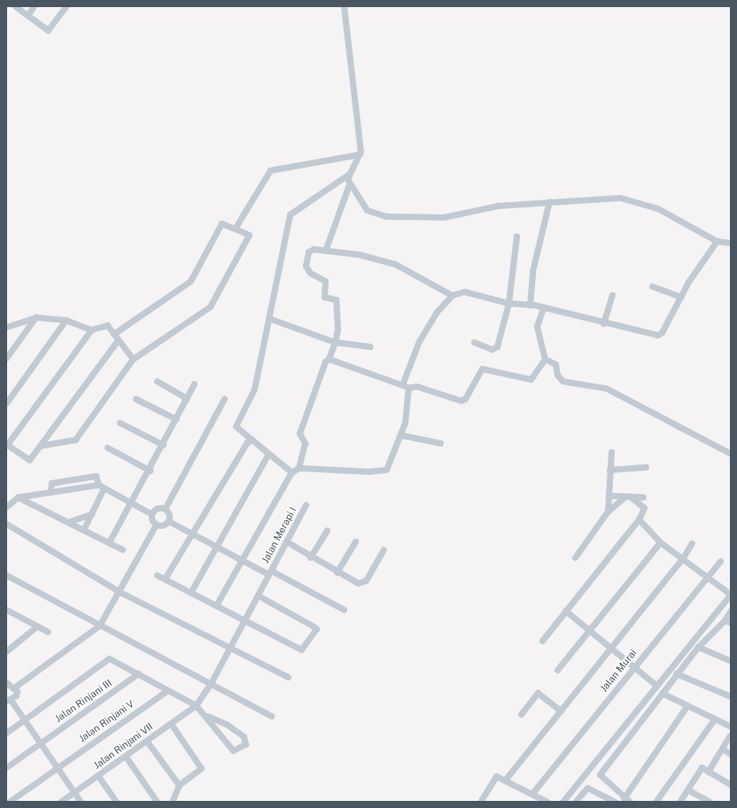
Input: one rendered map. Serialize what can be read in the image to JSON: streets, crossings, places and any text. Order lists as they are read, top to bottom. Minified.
{"streets":{"street":["Jalan Merapi I","Jalan Murai","Jalan Rinjani III","Jalan Rinjani V","Jalan Rinjani VII"]},"crossings":[["Jalan Merapi I","Jalan Rinjani VII"]]}
